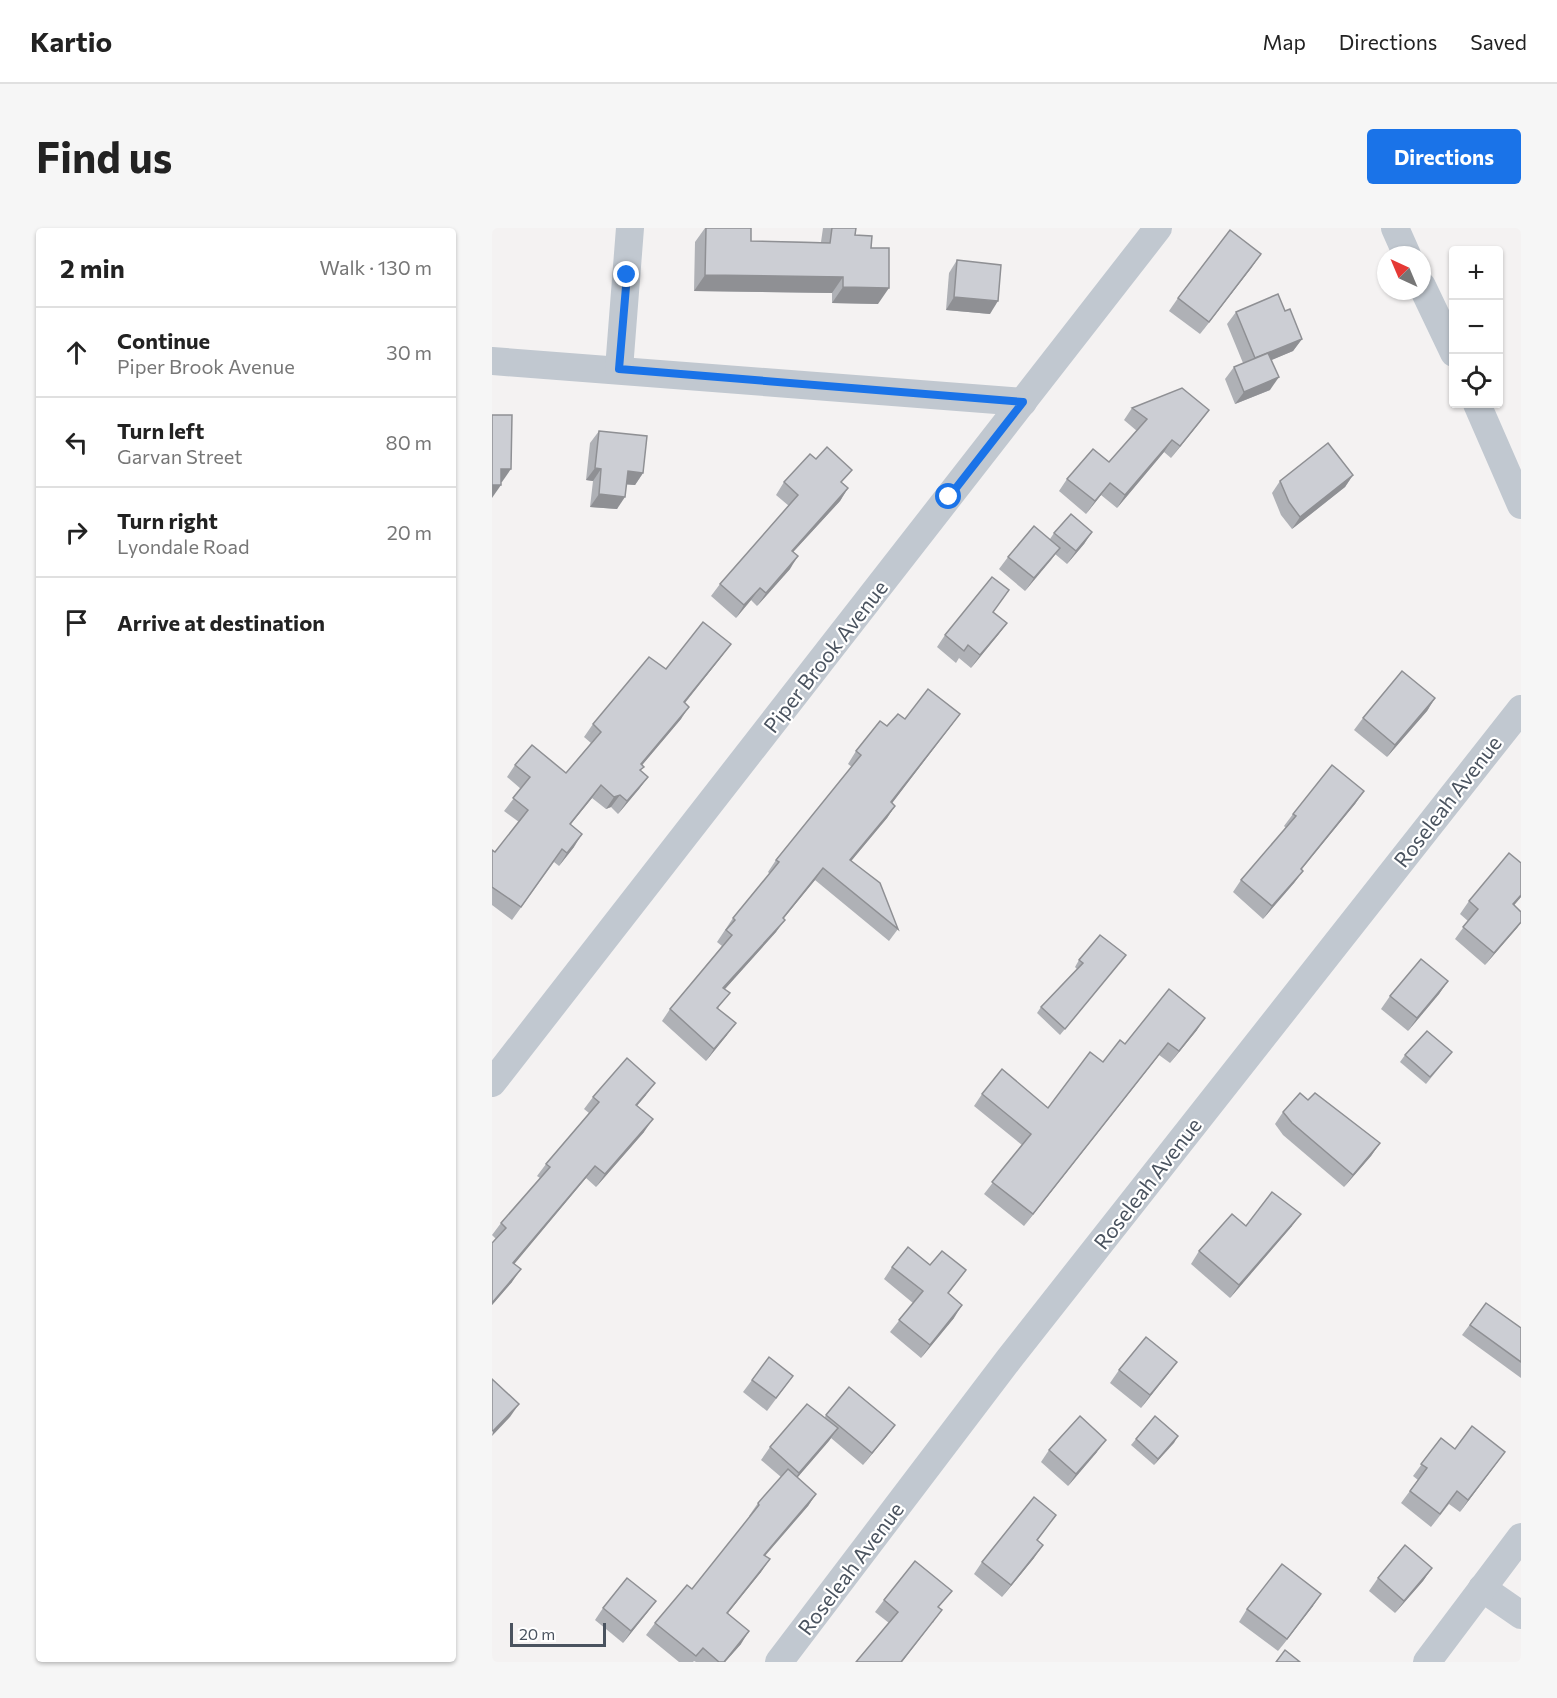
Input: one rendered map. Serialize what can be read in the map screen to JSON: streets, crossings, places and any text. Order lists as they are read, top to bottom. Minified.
{"streets":{"street":["Piper Brook Avenue","Roseleah Avenue"]},"scale_bar":"20 m","north":"top left","page":{"header":"Kartio","nav":["Map","Directions","Saved"],"buttons":"Directions","title":"Find us","heading":["2 min","Walk · 130 m"],"map_buttons":["+","−"],"list":[["Continue","Piper Brook Avenue","30 m"],["Turn left","Garvan Street","80 m"],["Turn right","Lyondale Road","20 m"],"Arrive at destination"],"scale":"20 m"}}
